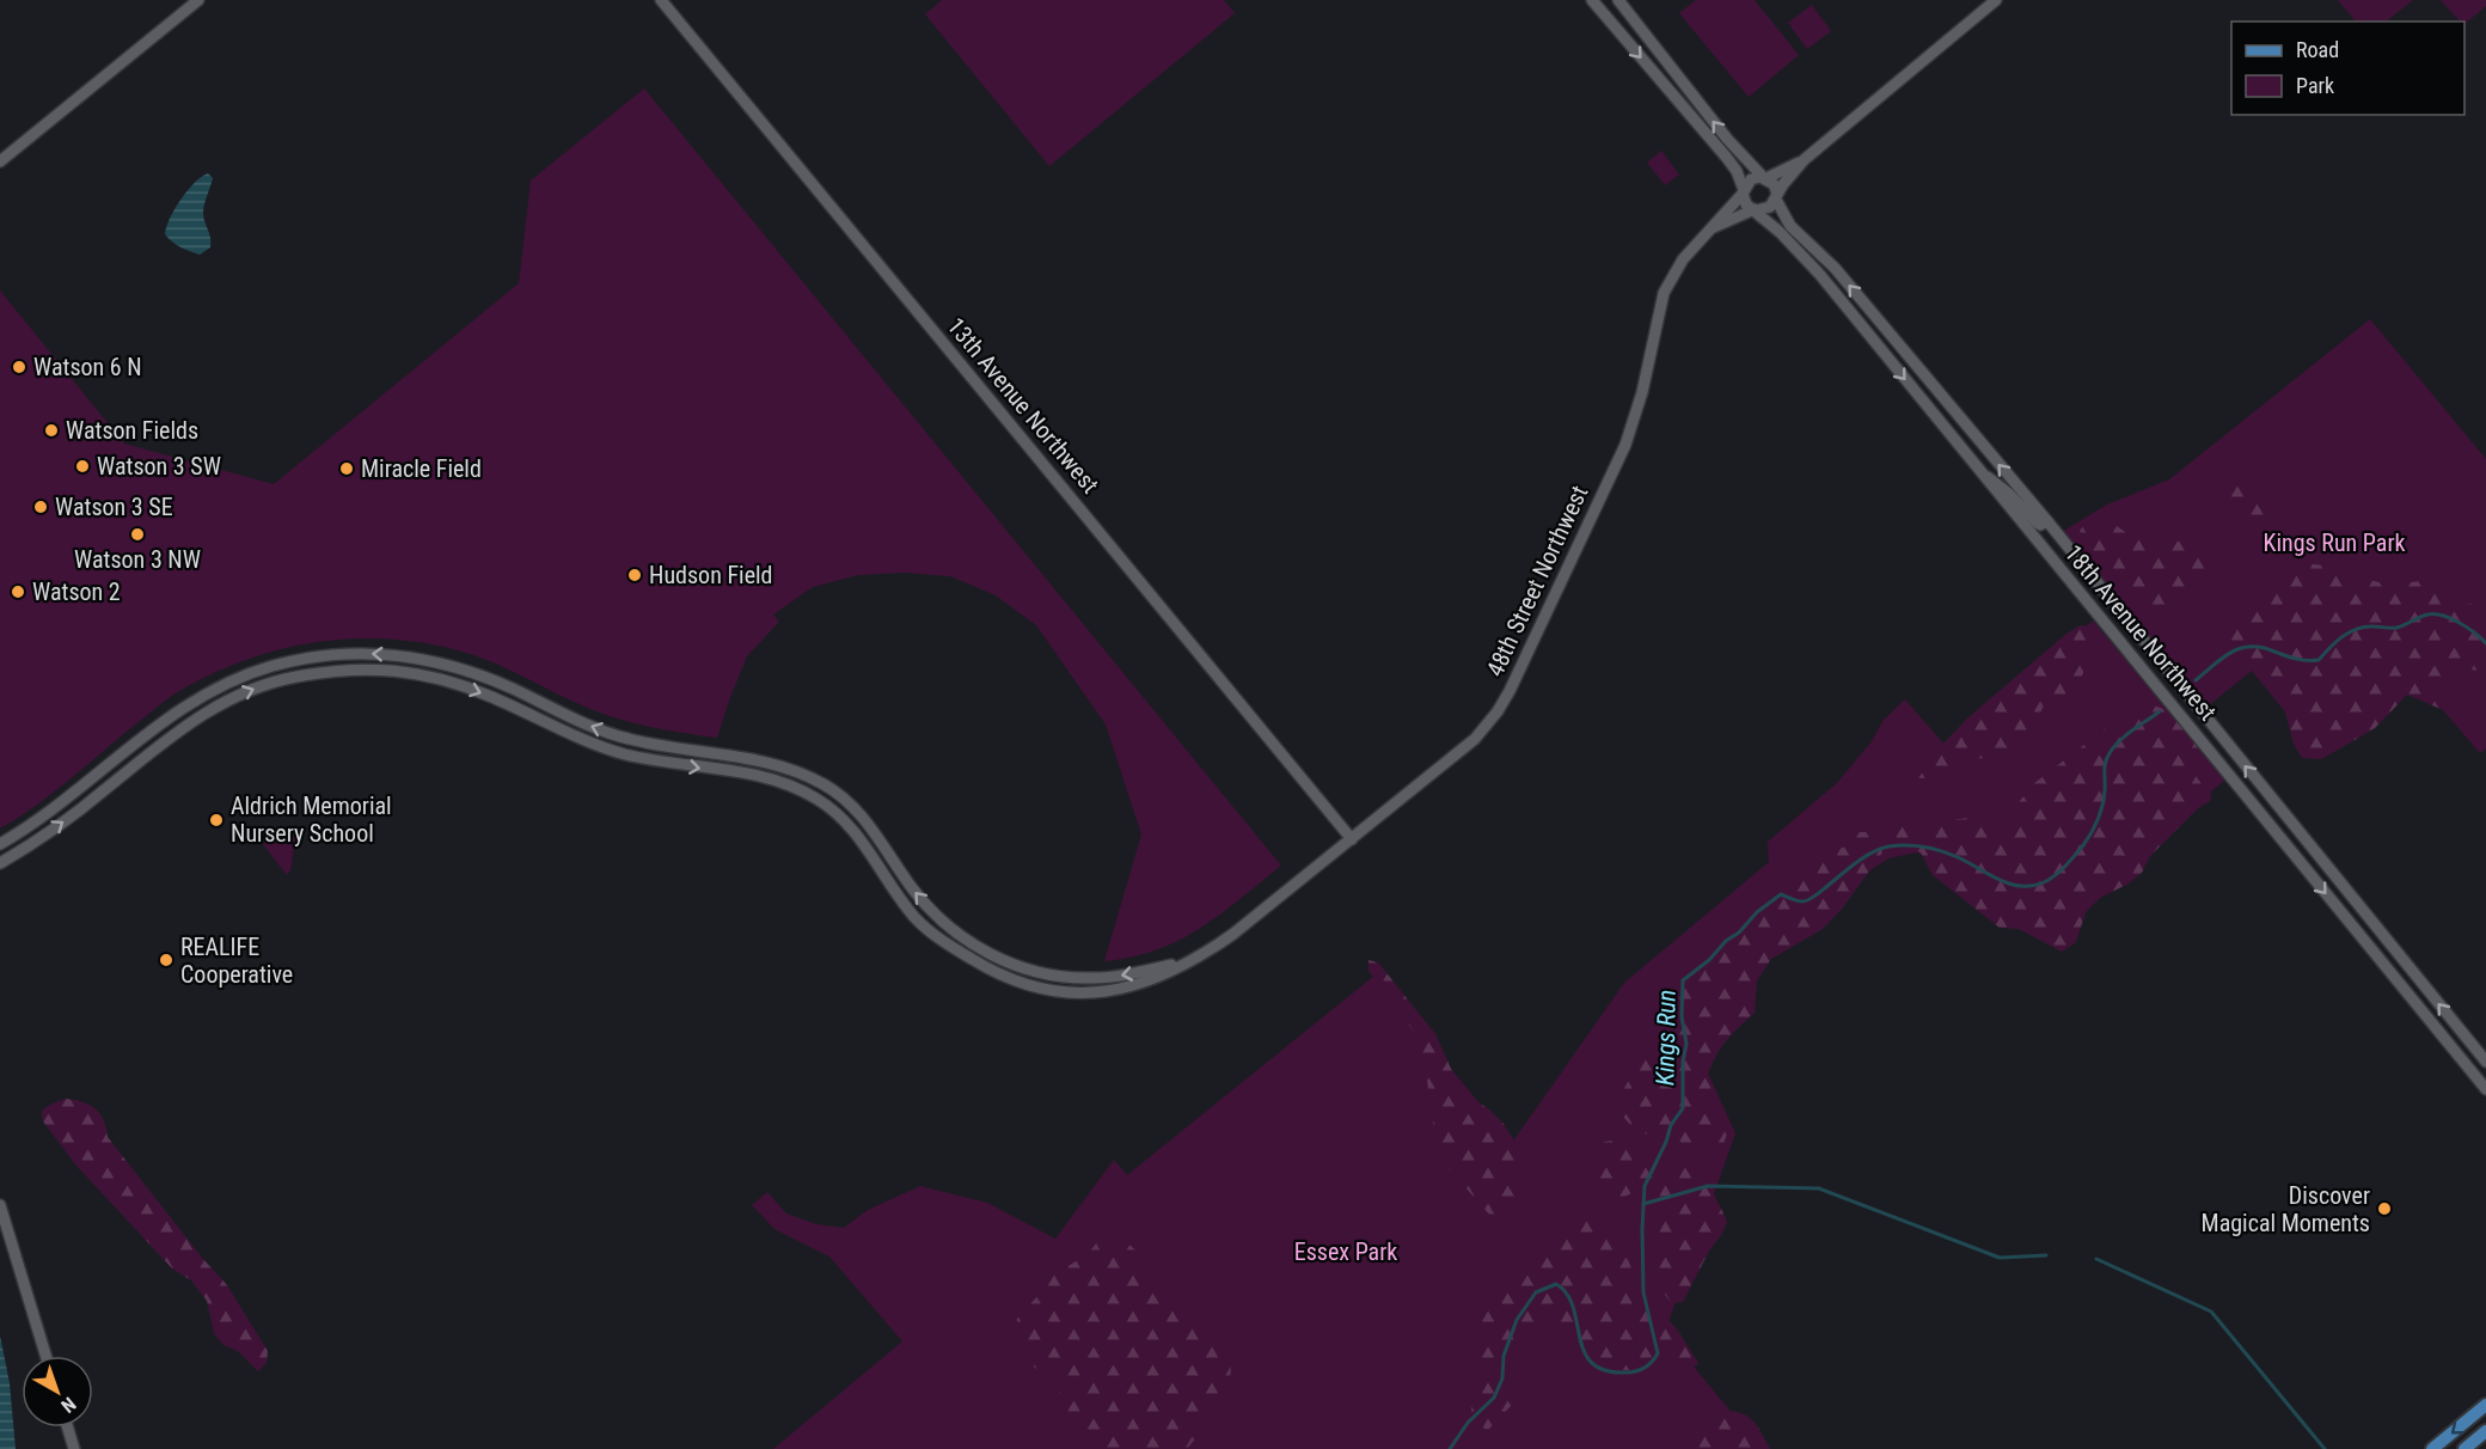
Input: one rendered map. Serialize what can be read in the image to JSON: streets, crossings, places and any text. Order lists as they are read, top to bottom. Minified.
{"streets":{"street":["13th Avenue Northwest","48th Street Northwest","18th Avenue Northwest"]},"crossings":[["13th Avenue Northwest","48th Street Northwest"],["48th Street Northwest","18th Avenue Northwest"]],"water":["Kings Run"],"parks":["Kings Run Park","Essex Park"],"places":["Watson 6 N","Watson Fields","Watson 3 SW","Miracle Field","Watson 3 SE","Watson 3 NW","Hudson Field","Watson 2","Aldrich Memorial Nursery School","REALIFE Cooperative","Discover Magical Moments"],"legend":["Road","Park"],"north":"bottom right"}
